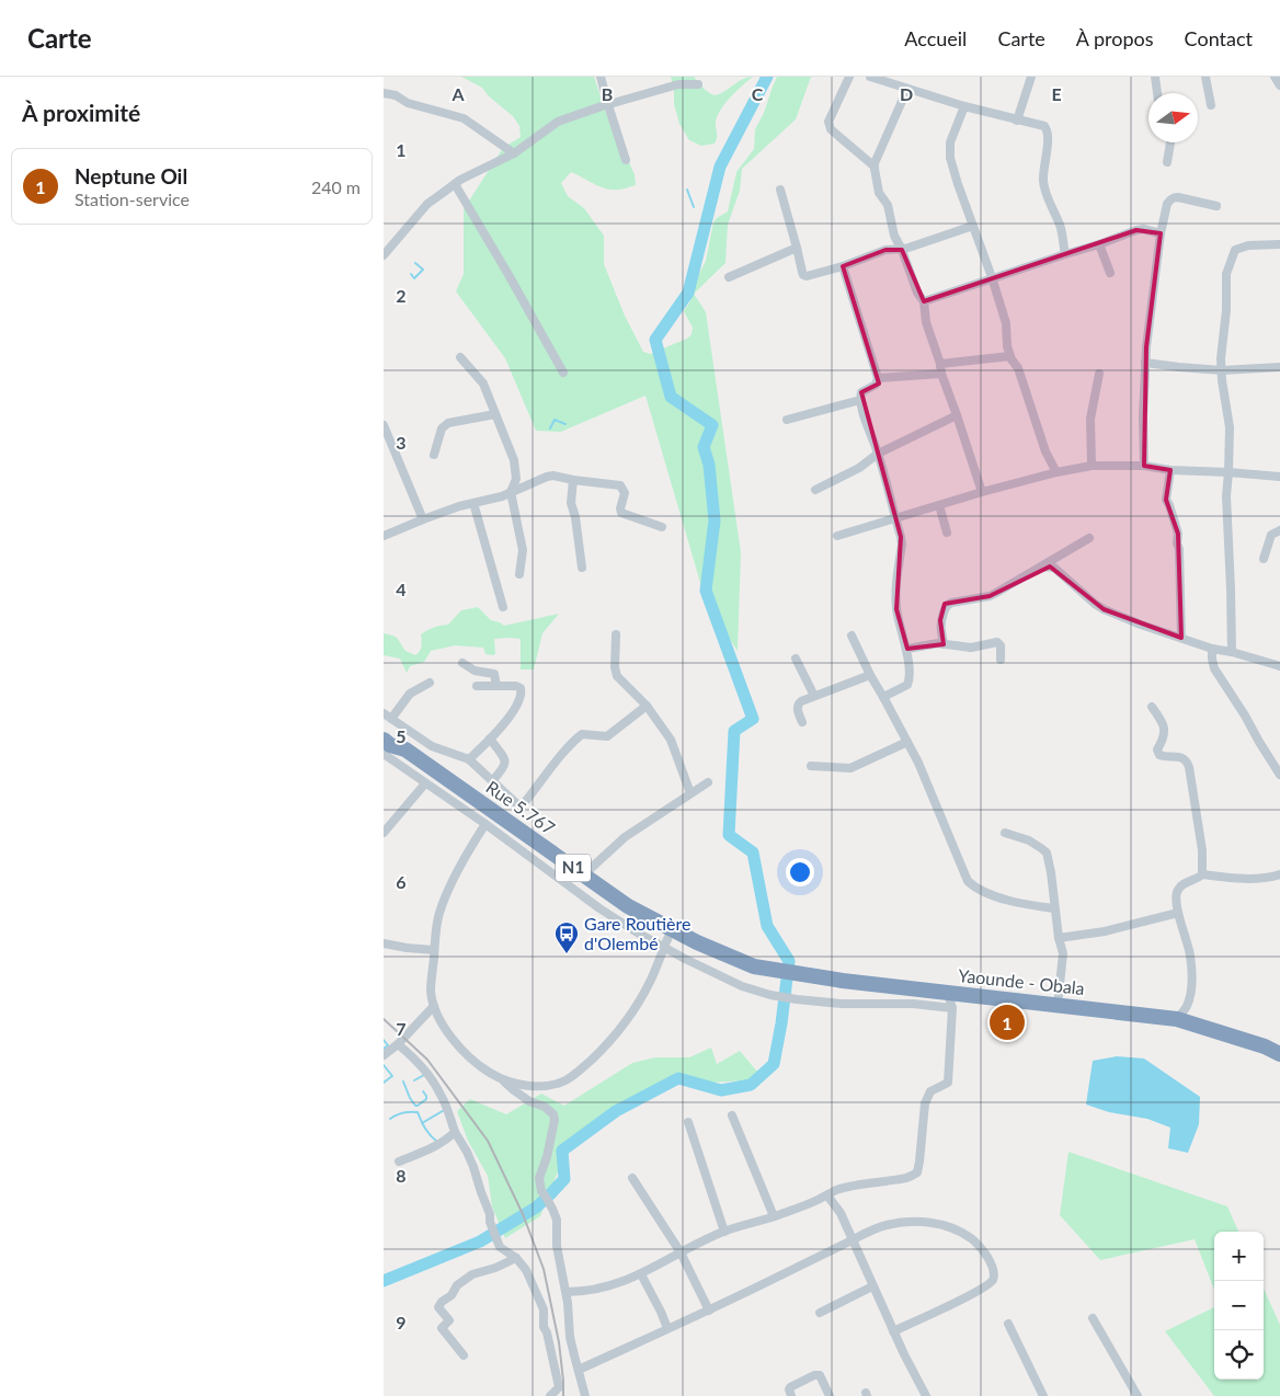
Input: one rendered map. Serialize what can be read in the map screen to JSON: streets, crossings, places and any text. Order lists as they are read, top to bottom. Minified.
{"streets":{"highway":["Rue 5.767","N1","Yaounde - Obala"]},"crossings":[["Rue 5.767","N1"],["Rue 5.767","Yaounde - Obala"]],"places":{"bus stop":["Gare Routière d'Olembé"]},"north":"right","page":{"header":"Carte","nav":["Accueil","Carte","À propos","Contact"],"heading":"À proximité","list":[{"mark":"1","name":"Neptune Oil","note":"Station-service","value":"240 m"}],"pins":"1","map_buttons":["+","−"]},"grid":{"columns":["A","B","C","D","E"],"rows":["1","2","3","4","5","6","7","8","9"]}}
